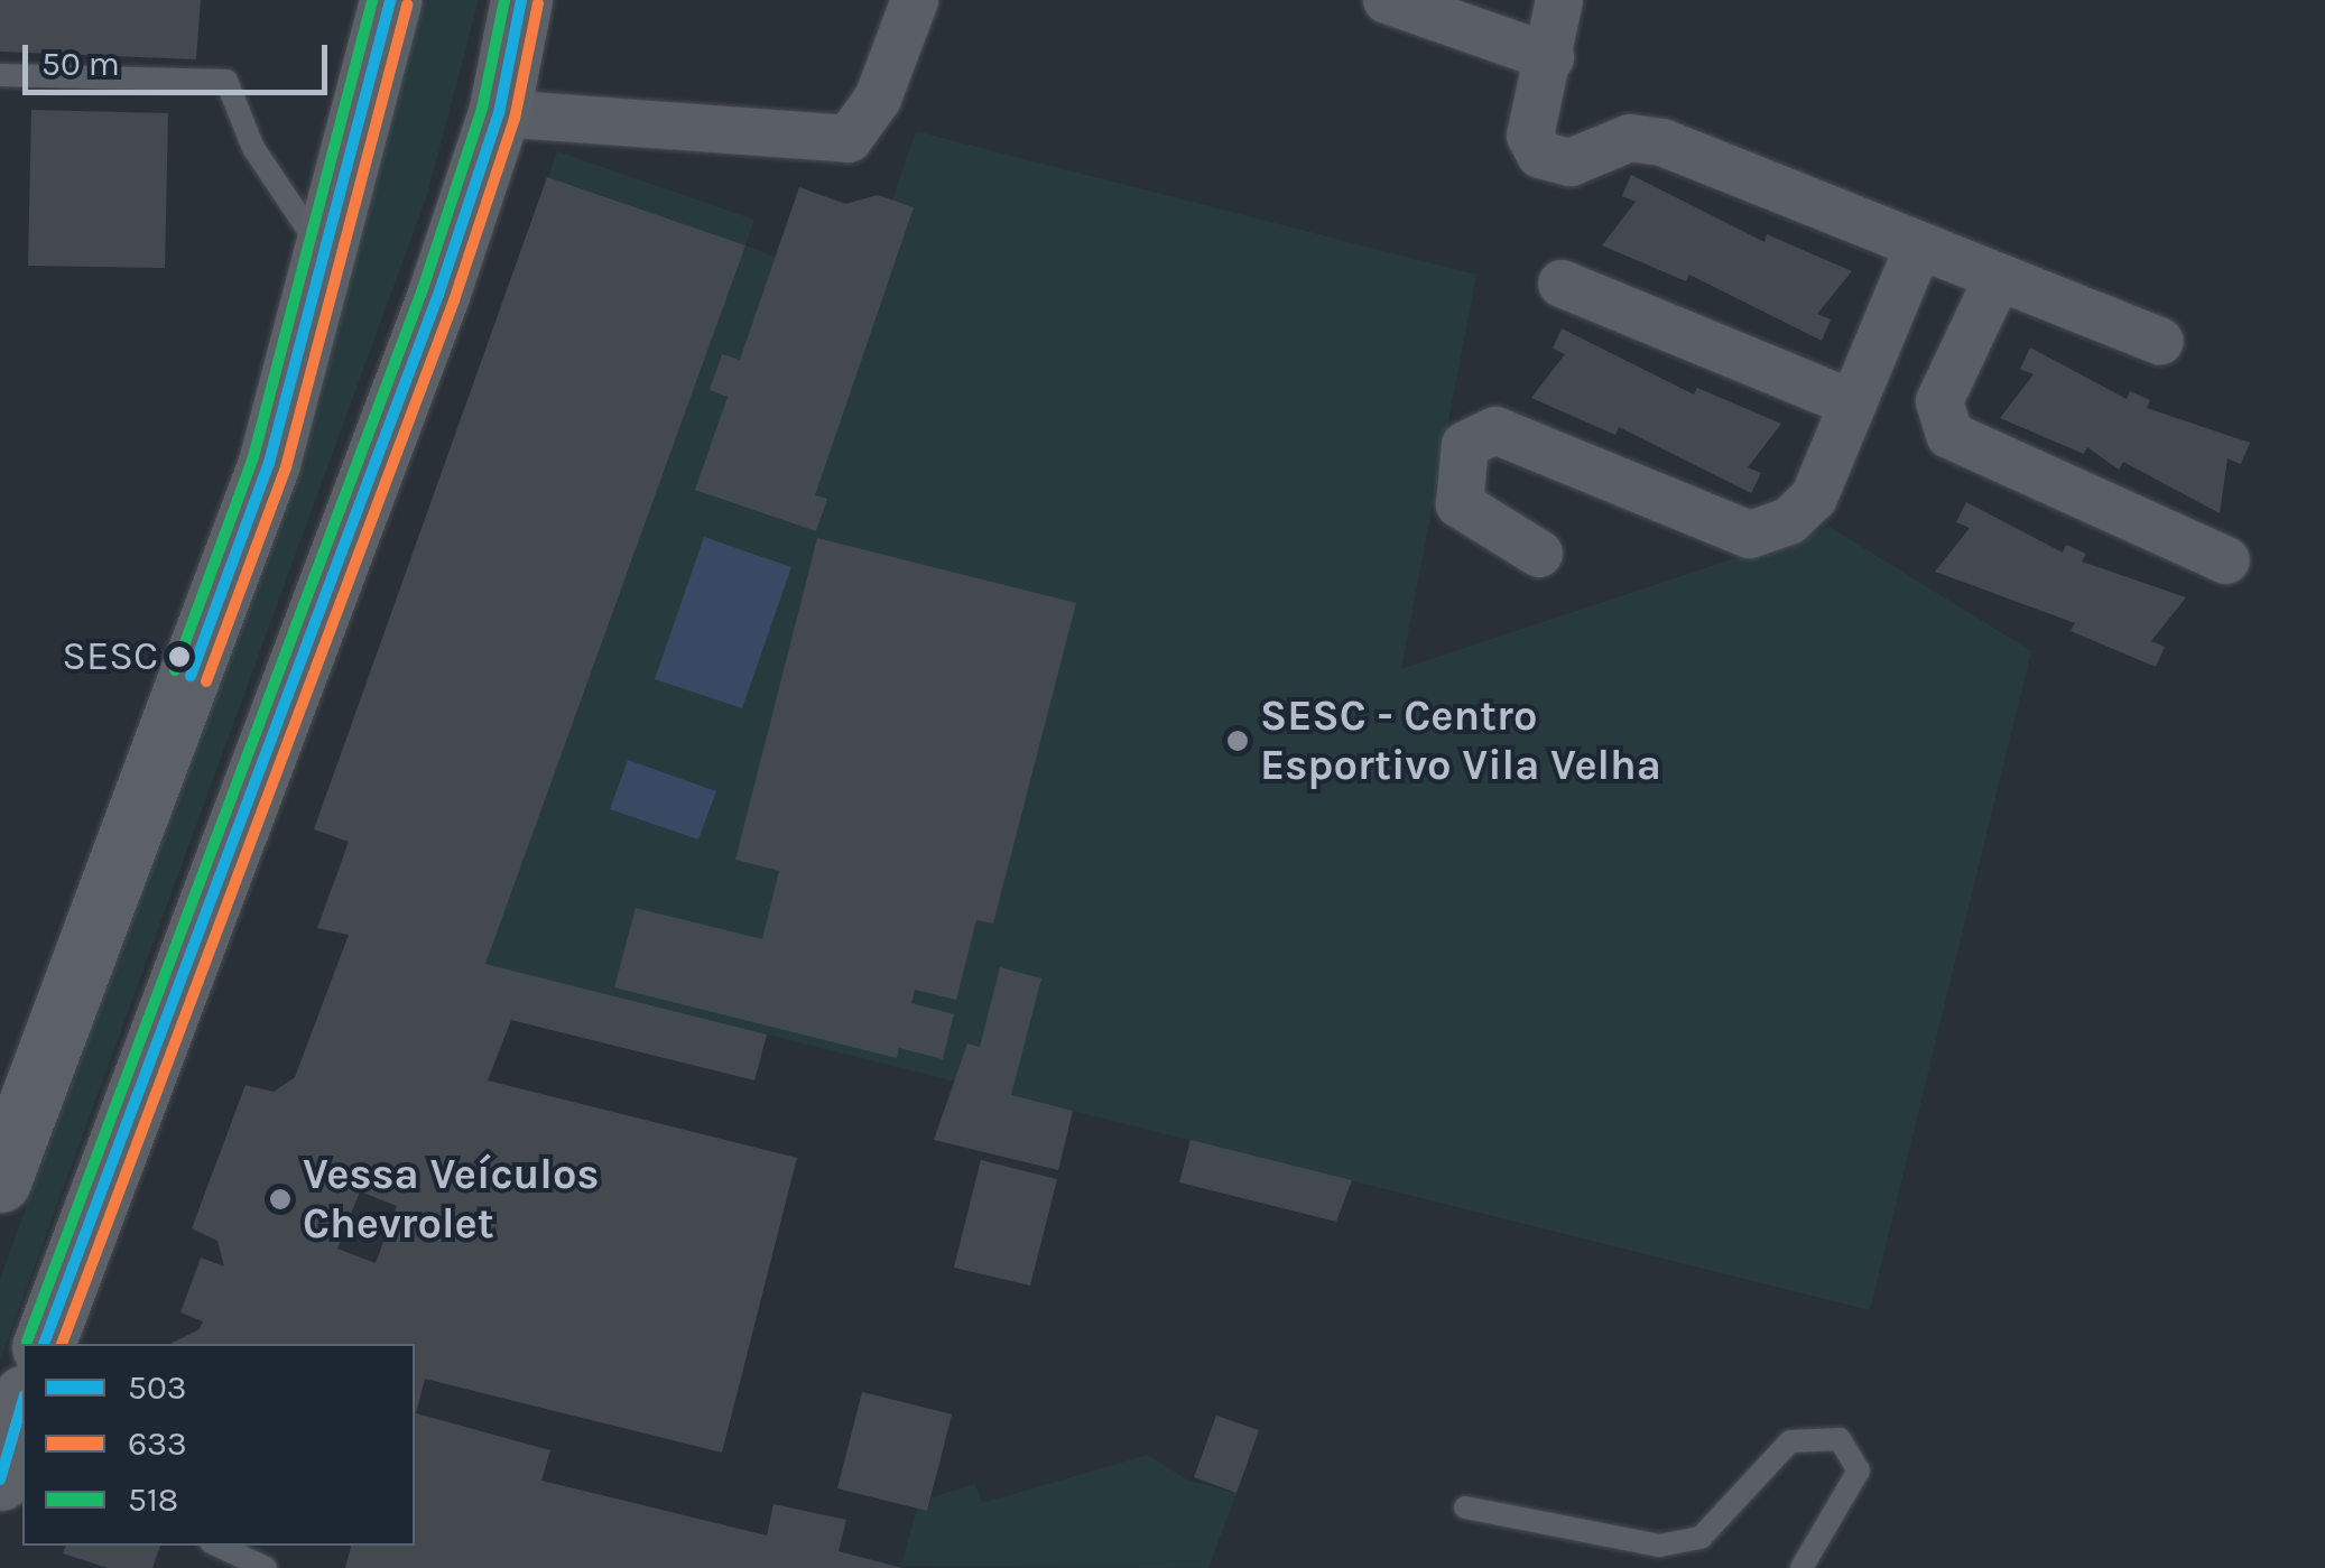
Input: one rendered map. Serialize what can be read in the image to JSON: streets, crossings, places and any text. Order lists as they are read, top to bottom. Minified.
{"places":["SESC","SESC - Centro Esportivo Vila Velha","Vessa Veículos Chevrolet"],"lines":["transit line 503","transit line 518","transit line 633"],"legend":["503","633","518"],"scale_bar":"50 m"}
